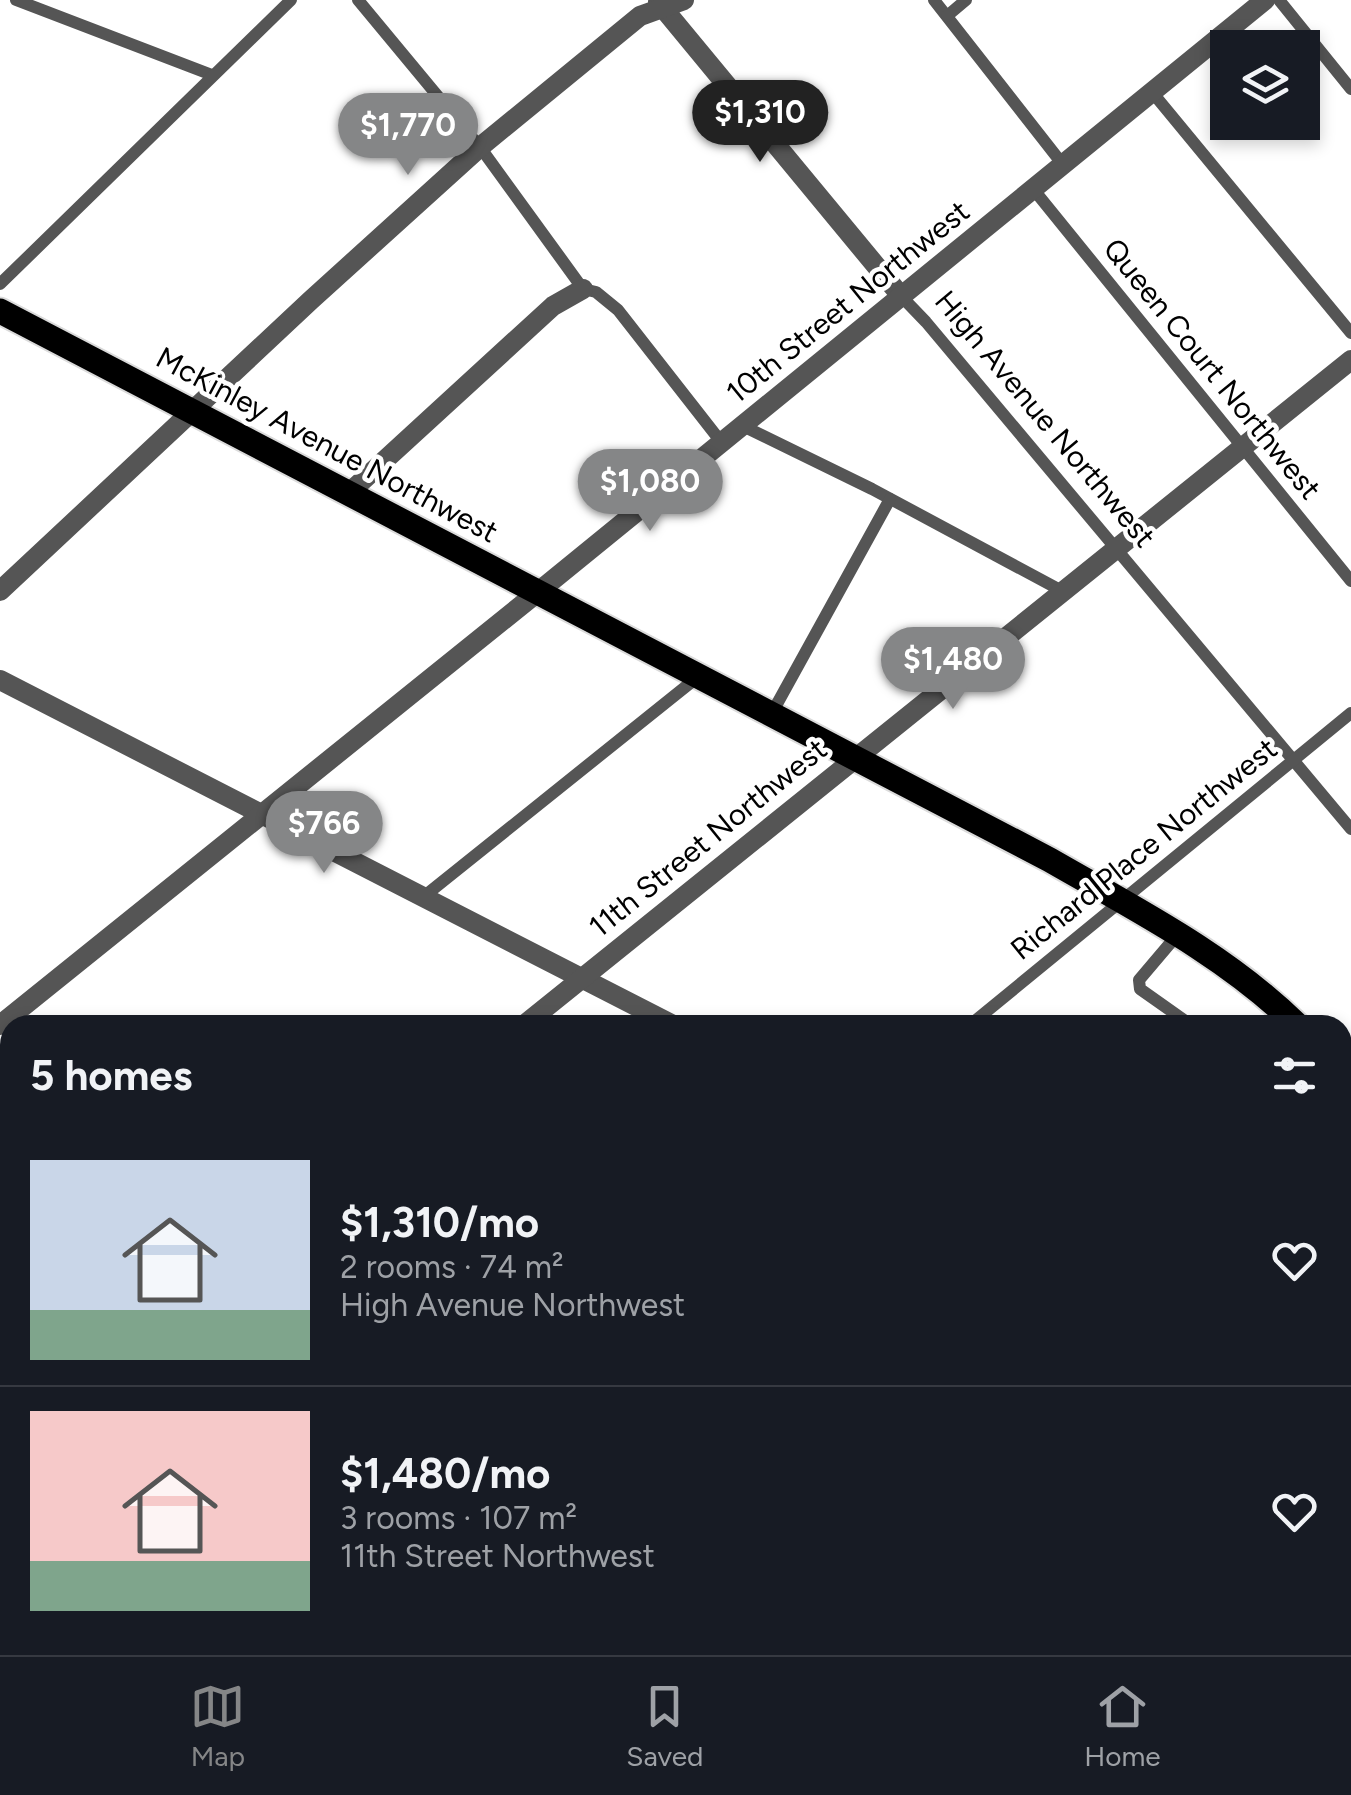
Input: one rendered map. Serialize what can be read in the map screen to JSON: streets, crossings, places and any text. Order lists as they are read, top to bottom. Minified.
{"streets":{"main road":["McKinley Avenue Northwest"],"street":["10th Street Northwest","High Avenue Northwest","11th Street Northwest"],"lane":["Queen Court Northwest","Richard Place Northwest"]},"crossings":[["10th Street Northwest","Queen Court Northwest"],["10th Street Northwest","High Avenue Northwest"],["10th Street Northwest","McKinley Avenue Northwest"],["Queen Court Northwest","11th Street Northwest"],["High Avenue Northwest","11th Street Northwest"],["High Avenue Northwest","Richard Place Northwest"],["McKinley Avenue Northwest","11th Street Northwest"],["McKinley Avenue Northwest","Richard Place Northwest"]],"page":{"price":["$1,310","$1,770","$1,080","$1,480","$766"],"heading":"5 homes","list":[{"name":"$1,310/mo","note":"2 rooms · 74 m² · High Avenue Northwest"},{"name":"$1,480/mo","note":"3 rooms · 107 m² · 11th Street Northwest"}],"tabs":["Map","Saved","Home"]}}
